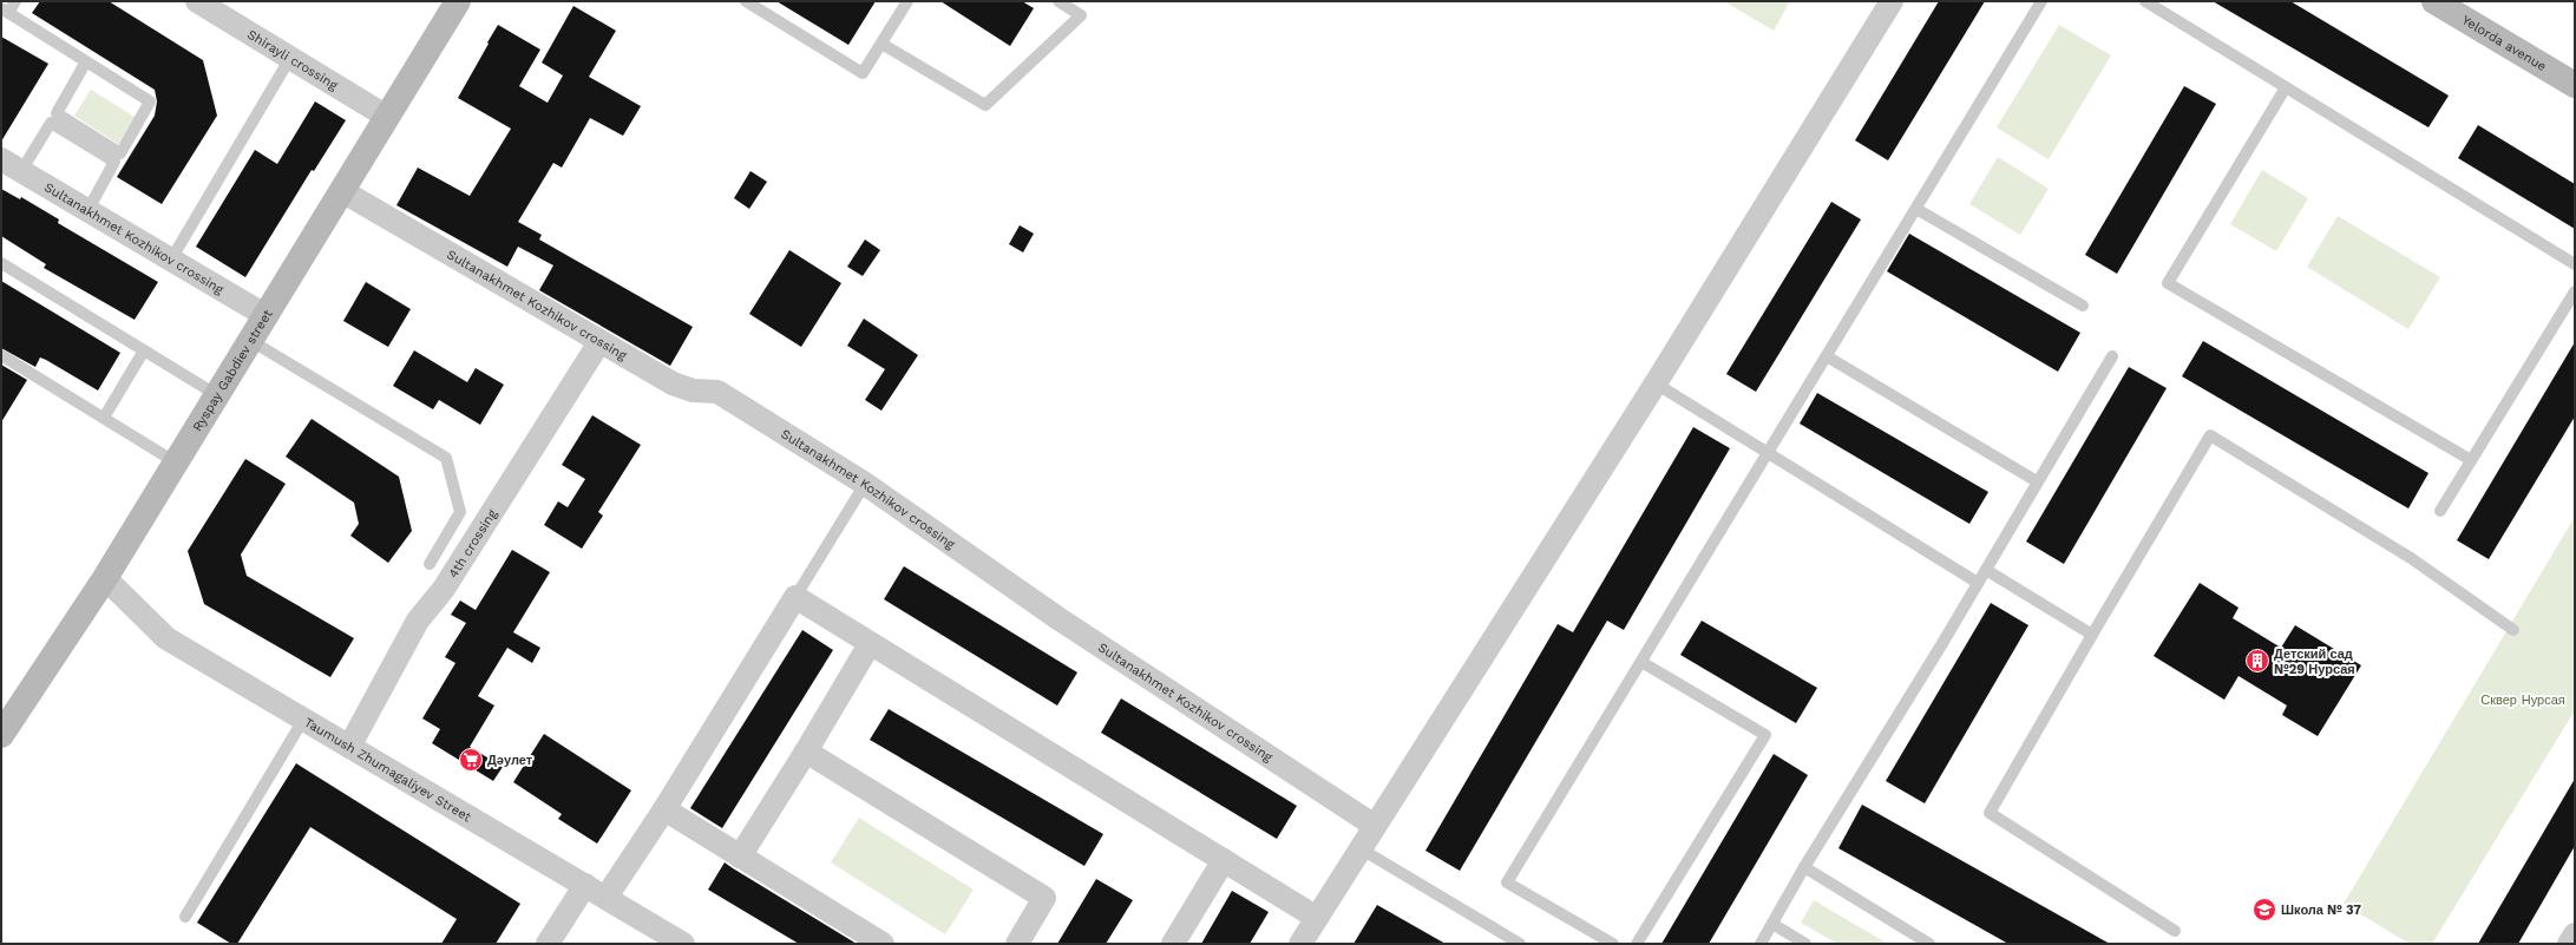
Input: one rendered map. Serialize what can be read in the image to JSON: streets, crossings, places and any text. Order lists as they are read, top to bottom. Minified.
{"streets":{"street":["Yelorda avenue","Shirayli crossing","Sultanakhmet Kozhikov crossing","Ryspay Gabdiev street","4th crossing","Taumush Zhumagaliyev Street"]},"crossings":[["Shirayli crossing","Ryspay Gabdiev street"],["Sultanakhmet Kozhikov crossing","Ryspay Gabdiev street"],["Sultanakhmet Kozhikov crossing","4th crossing"],["Ryspay Gabdiev street","Taumush Zhumagaliyev Street"],["4th crossing","Taumush Zhumagaliyev Street"]],"parks":["Сквер Нурсая"],"places":{"building":["Детский сад №29 Нурсая"],"supermarket":["Дәулет"],"school or university":["Школа № 37"]}}
